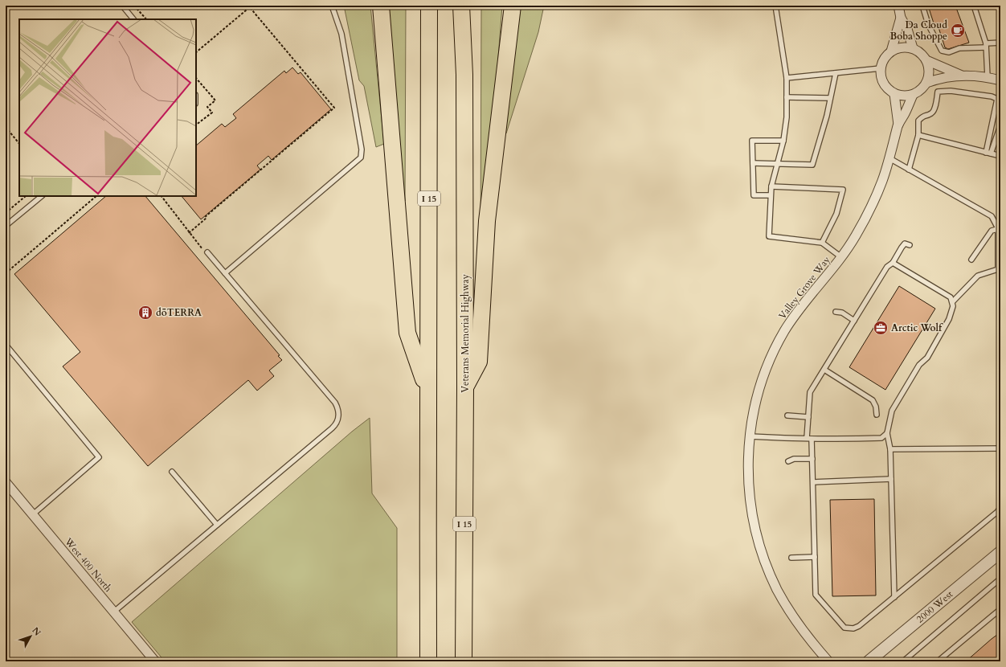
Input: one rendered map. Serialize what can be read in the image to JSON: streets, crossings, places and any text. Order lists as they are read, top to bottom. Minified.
{"streets":{"highway":["I 15","Veterans Memorial Highway"],"street":["Valley Grove Way","West 400 North","2000 West"]},"places":{"cafe":["Da Cloud Boba Shoppe"],"building":["dōTERRA"],"office":["Arctic Wolf"]},"north":"top right"}
